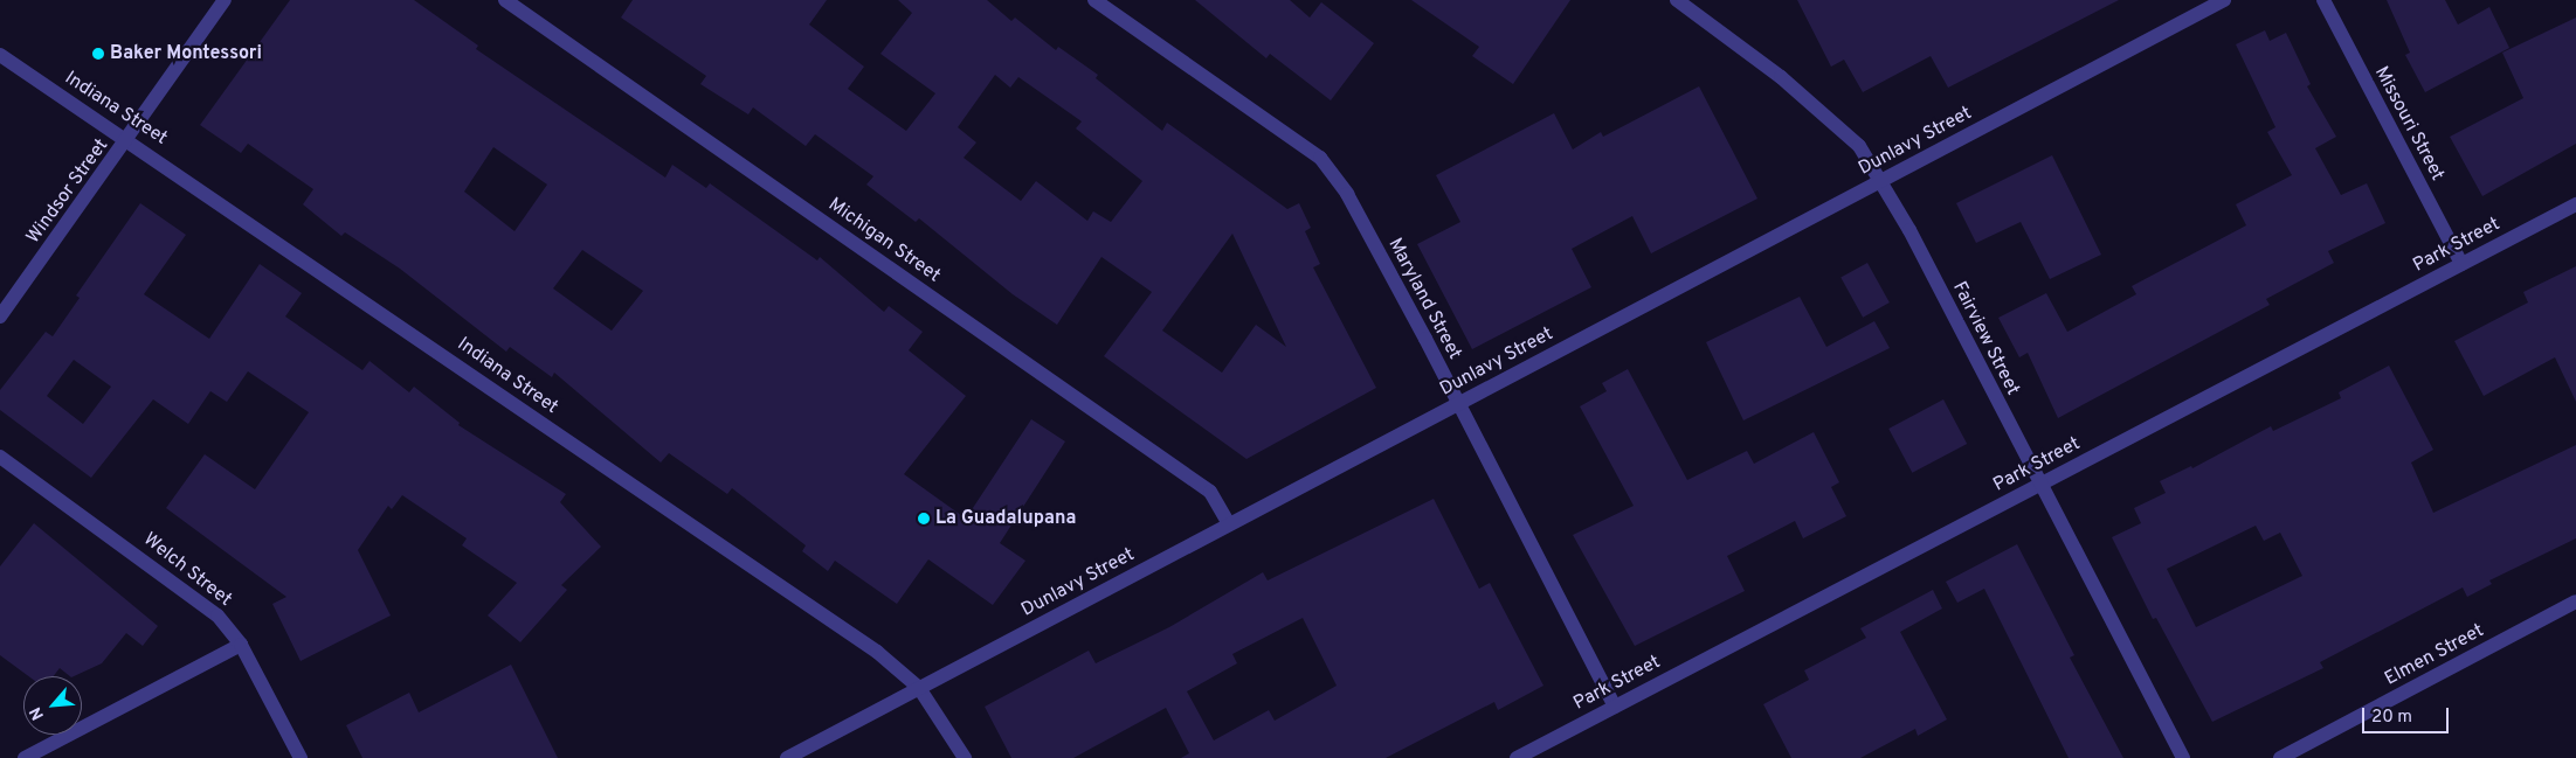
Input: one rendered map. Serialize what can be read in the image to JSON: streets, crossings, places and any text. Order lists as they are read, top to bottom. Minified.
{"streets":{"street":["Indiana Street","Missouri Street","Dunlavy Street","Windsor Street","Michigan Street","Park Street","Maryland Street","Fairview Street","Welch Street","Elmen Street"]},"crossings":[["Indiana Street","Dunlavy Street"],["Indiana Street","Windsor Street"],["Missouri Street","Park Street"],["Dunlavy Street","Michigan Street"],["Dunlavy Street","Maryland Street"],["Dunlavy Street","Fairview Street"],["Park Street","Maryland Street"],["Park Street","Fairview Street"]],"places":["Baker Montessori","La Guadalupana"],"scale_bar":"20 m","north":"bottom left"}
